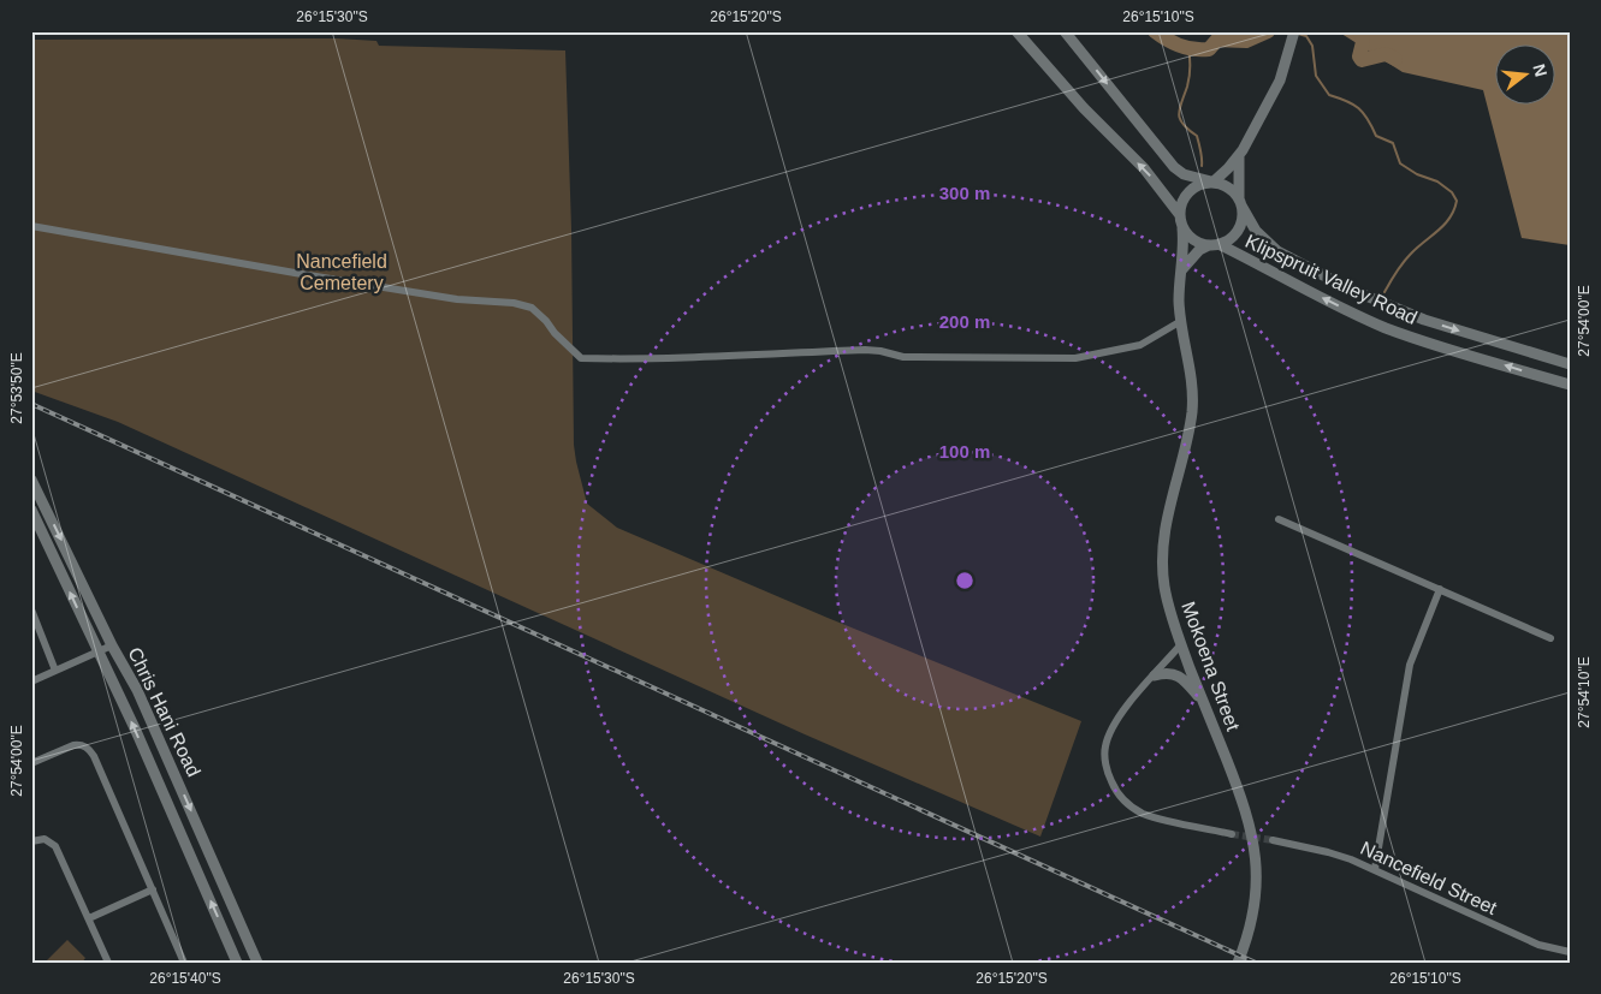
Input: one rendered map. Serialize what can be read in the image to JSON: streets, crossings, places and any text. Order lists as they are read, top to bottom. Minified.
{"streets":{"main road":["Klipspruit Valley Road","Mokoena Street","Chris Hani Road"],"street":["Nancefield Street"]},"crossings":[["Klipspruit Valley Road","Mokoena Street"]],"parks":["Nancefield Cemetery"],"north":"right","coordinates":["26°15'30\"S","26°15'20\"S","26°15'10\"S","27°54'00\"E","27°53'50\"E","27°54'10\"E","26°15'40\"S"],"rings":["300 m","200 m","100 m"]}
